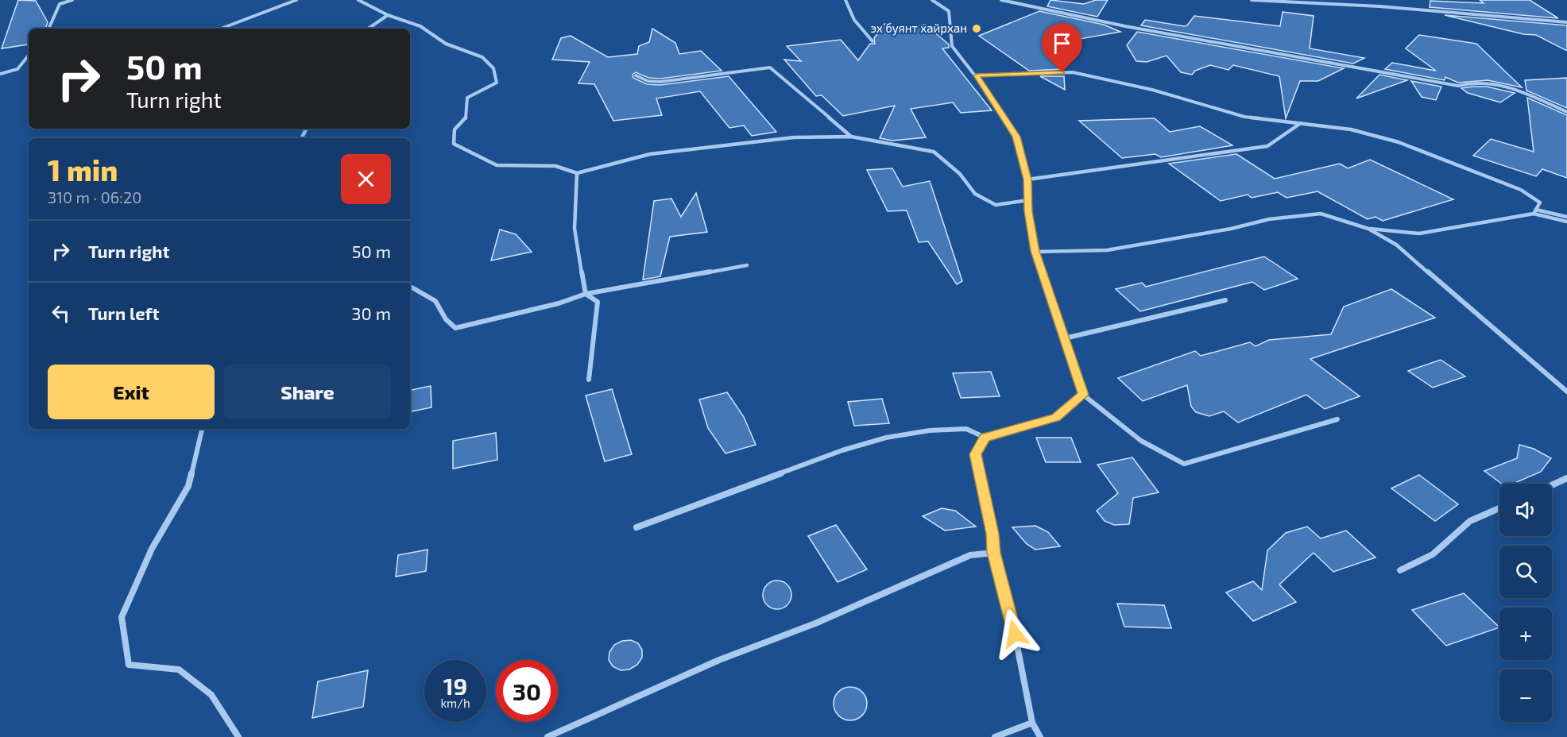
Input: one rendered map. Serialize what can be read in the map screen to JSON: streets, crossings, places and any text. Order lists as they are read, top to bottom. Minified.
{"places":["эх буянт хайрхан"],"page":{"turn":["50 m","Turn right"],"heading":["1 min","310 m · 06:20"],"list":[{"name":"Turn right","value":"50 m"},{"name":"Turn left","value":"30 m"}],"buttons":["Exit","Share"],"map_buttons":["+","−"],"speed":"19 km/h","limit":"30"}}
